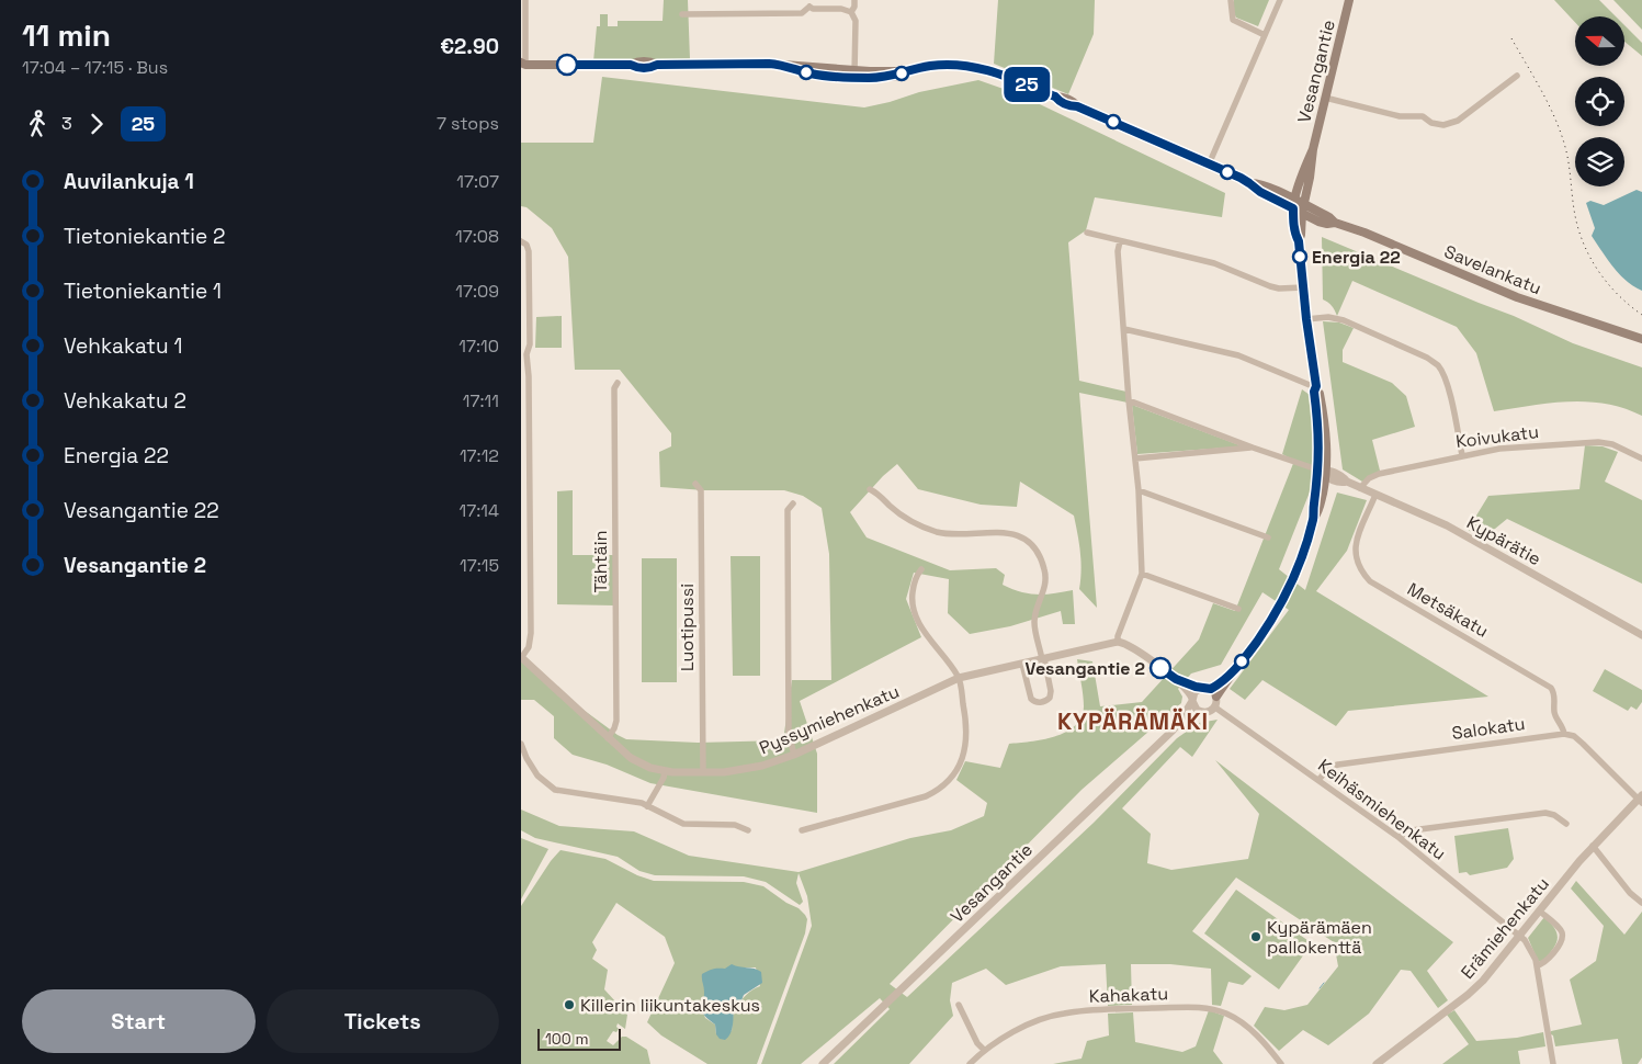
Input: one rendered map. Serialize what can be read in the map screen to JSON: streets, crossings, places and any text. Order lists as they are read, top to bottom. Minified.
{"streets":{"main road":["Vesangantie","Savelankatu"],"street":["Koivukatu","Kypärätie","Tähtäin","Metsäkatu","Luotipussi","Pyssymiehenkatu","Salokatu","Keihäsmiehenkatu","Erämiehenkatu","Kahakatu"]},"crossings":[["Vesangantie","Savelankatu"],["Vesangantie","Kypärätie"],["Vesangantie","Keihäsmiehenkatu"],["Koivukatu","Kypärätie"],["Kypärätie","Metsäkatu"],["Tähtäin","Pyssymiehenkatu"],["Metsäkatu","Salokatu"],["Luotipussi","Pyssymiehenkatu"],["Salokatu","Keihäsmiehenkatu"],["Keihäsmiehenkatu","Erämiehenkatu"]],"districts":["KYPÄRÄMÄKI"],"places":["Energia 22","Vesangantie 2","Kypärämäen pallokenttä","Killerin liikuntakeskus"],"lines":["bus line 25"],"scale_bar":"100 m","north":"left","page":{"heading":["11 min","17:04 – 17:15 · Bus","€2.90"],"on_map":"25","legs":["3","25","7 stops"],"list":[{"name":"Auvilankuja 1","value":"17:07"},{"name":"Tietoniekantie 2","value":"17:08"},{"name":"Tietoniekantie 1","value":"17:09"},{"name":"Vehkakatu 1","value":"17:10"},{"name":"Vehkakatu 2","value":"17:11"},{"name":"Energia 22","value":"17:12"},{"name":"Vesangantie 22","value":"17:14"},{"name":"Vesangantie 2","value":"17:15"}],"buttons":["Start","Tickets"],"scale":"100 m"}}
